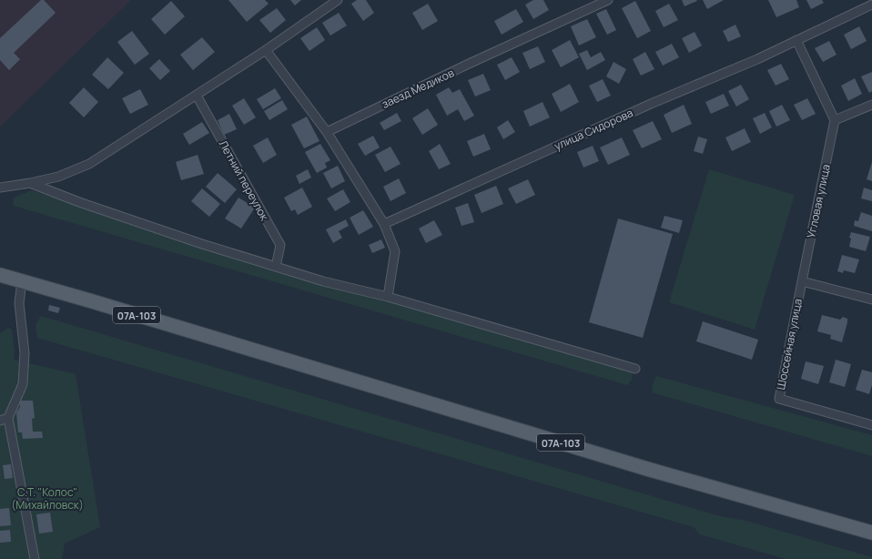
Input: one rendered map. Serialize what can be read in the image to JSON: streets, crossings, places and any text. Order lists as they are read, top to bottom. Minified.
{"streets":{"main road":["07А-103"],"street":["заезд Медиков","улица Сидорова","Летний переулок","Угловая улица","Шоссейная улица"]},"crossings":[["Угловая улица","Шоссейная улица"]],"parks":["С.Т. \"Колос\" (Михайловск)"]}
